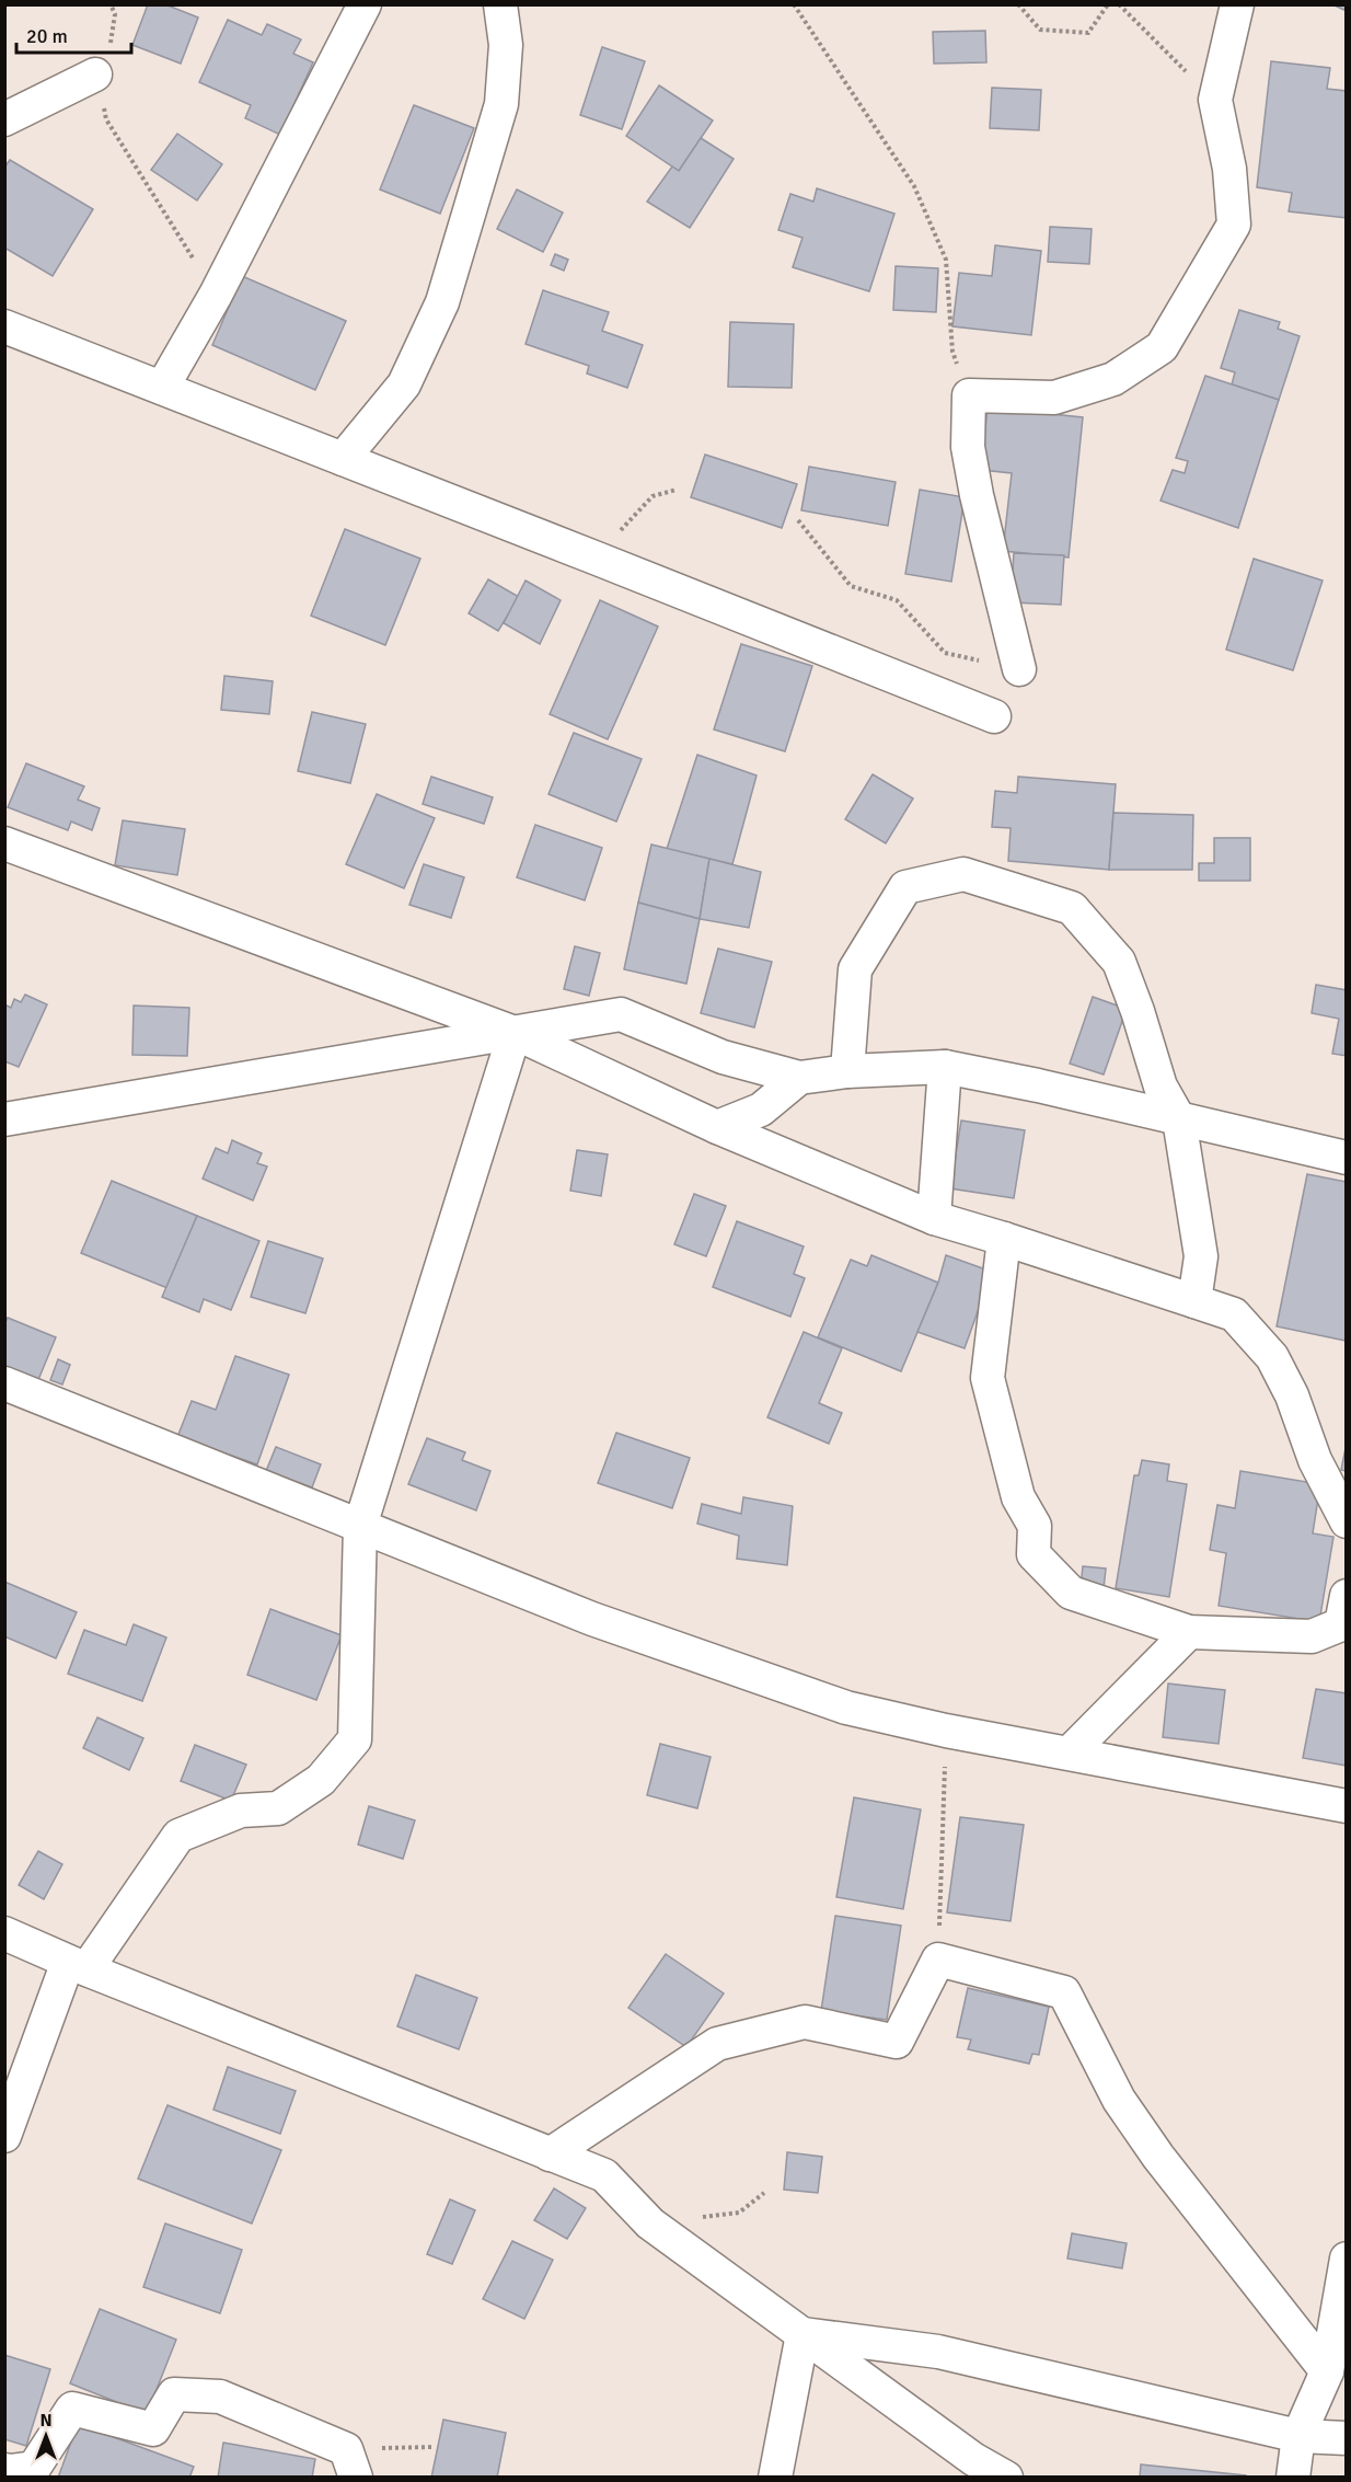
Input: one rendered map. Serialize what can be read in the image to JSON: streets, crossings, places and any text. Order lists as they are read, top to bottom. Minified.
{"scale_bar":"20 m","north":"top"}
